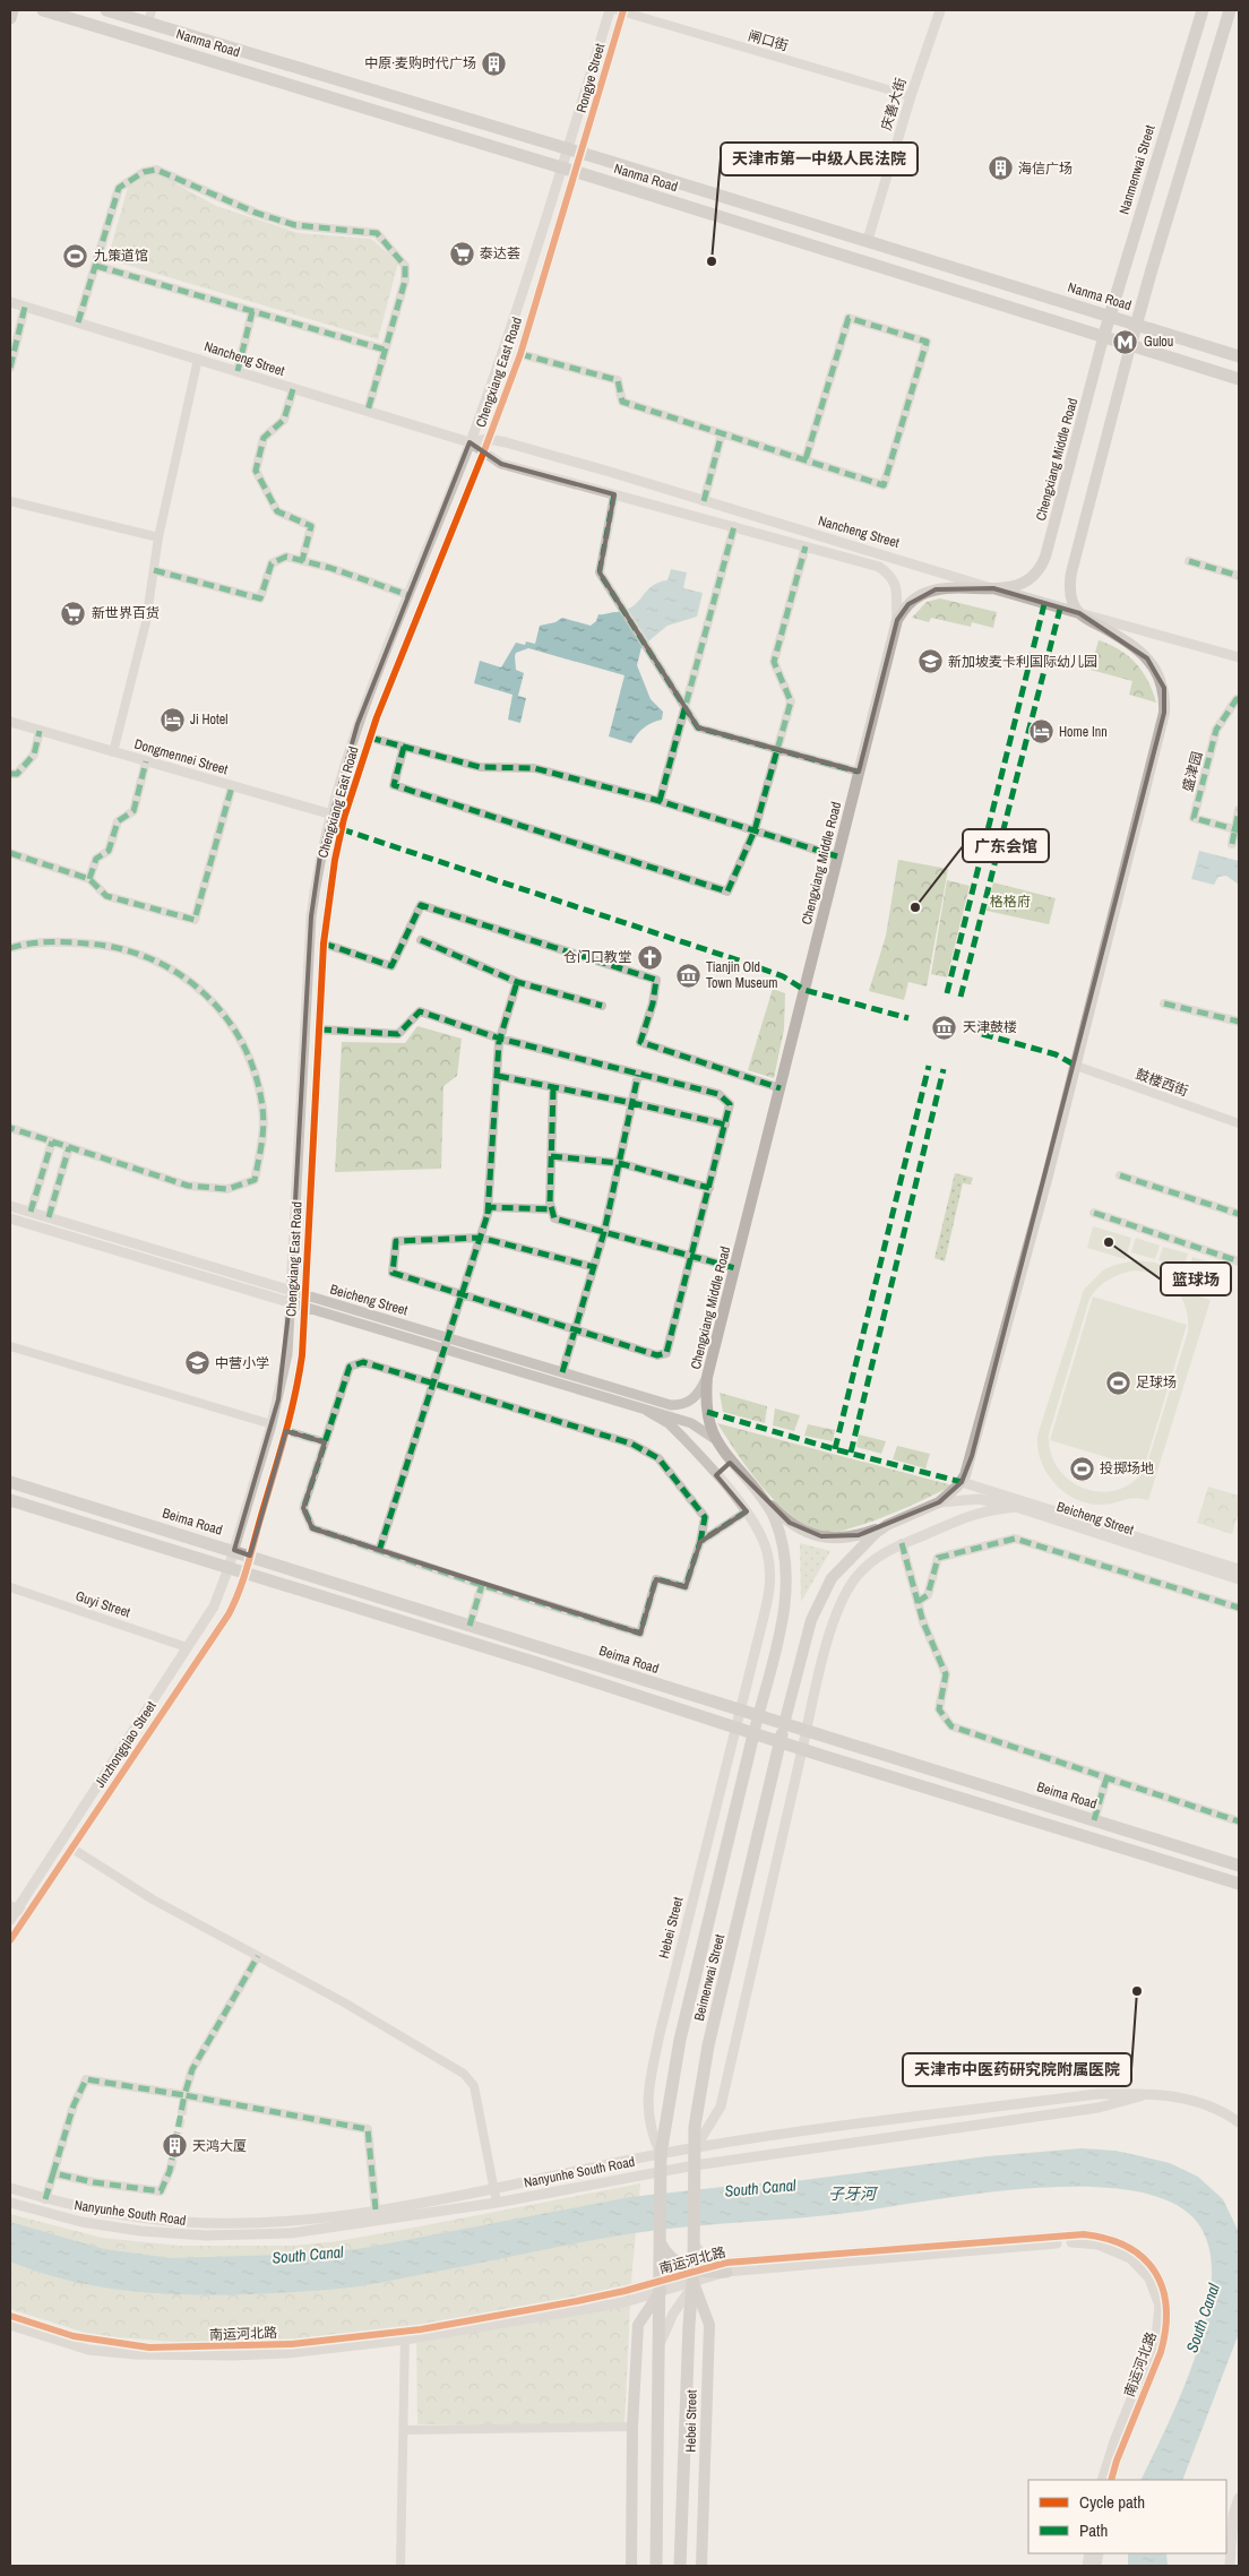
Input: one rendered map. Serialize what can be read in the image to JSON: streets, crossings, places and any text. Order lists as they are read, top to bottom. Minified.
{"streets":{"main road":["Nanma Road","Nanmenwai Street","Nancheng Street","Chengxiang Middle Road","Beima Road","Hebei Street","Beimenwai Street"],"street":["闸口街","Rongye Street","庆善大街","Chengxiang East Road","Dongmennei Street","盛津园","鼓楼西街","Beicheng Street","Guyi Street","Jinzhongqiao Street","Nanyunhe South Road","南运河北路"]},"crossings":[["闸口街","Rongye Street"],["闸口街","庆善大街"],["Nanma Road","Rongye Street"],["Nanma Road","庆善大街"],["Nanma Road","Nanmenwai Street"],["Nanma Road","Chengxiang East Road"],["Nanma Road","Chengxiang Middle Road"],["Rongye Street","Chengxiang East Road"],["Nanmenwai Street","Chengxiang Middle Road"],["Nancheng Street","Chengxiang East Road"],["Nancheng Street","Chengxiang Middle Road"],["Chengxiang East Road","Dongmennei Street"],["Chengxiang East Road","Beicheng Street"],["Chengxiang East Road","Beima Road"],["Chengxiang East Road","Jinzhongqiao Street"],["Chengxiang Middle Road","鼓楼西街"],["Chengxiang Middle Road","Beicheng Street"],["Chengxiang Middle Road","Beima Road"],["Chengxiang Middle Road","Beimenwai Street"],["Beicheng Street","Hebei Street"],["Beima Road","Jinzhongqiao Street"],["Beima Road","Hebei Street"],["Beima Road","Beimenwai Street"],["Guyi Street","Jinzhongqiao Street"],["Hebei Street","Beimenwai Street"],["Hebei Street","Nanyunhe South Road"],["Hebei Street","南运河北路"],["Beimenwai Street","Nanyunhe South Road"]],"water":["South Canal","子牙河"],"parks":["格格府"],"places":{"building":["中原·麦购时代广场","海信广场","天鸿大厦"],"supermarket":["泰达荟","新世界百货"],"sports":["九策道馆","足球场","投掷场地"],"other":["天津市第一中级人民法院","广东会馆","篮球场","天津市中医药研究院附属医院"],"metro station":["Gulou"],"school or university":["新加坡麦卡利国际幼儿园","中营小学"],"hotel":["Ji Hotel","Home Inn"],"church":["仓门口教堂"],"museum":["Tianjin Old Town Museum","天津鼓楼"]},"legend":["Cycle path","Path"]}
